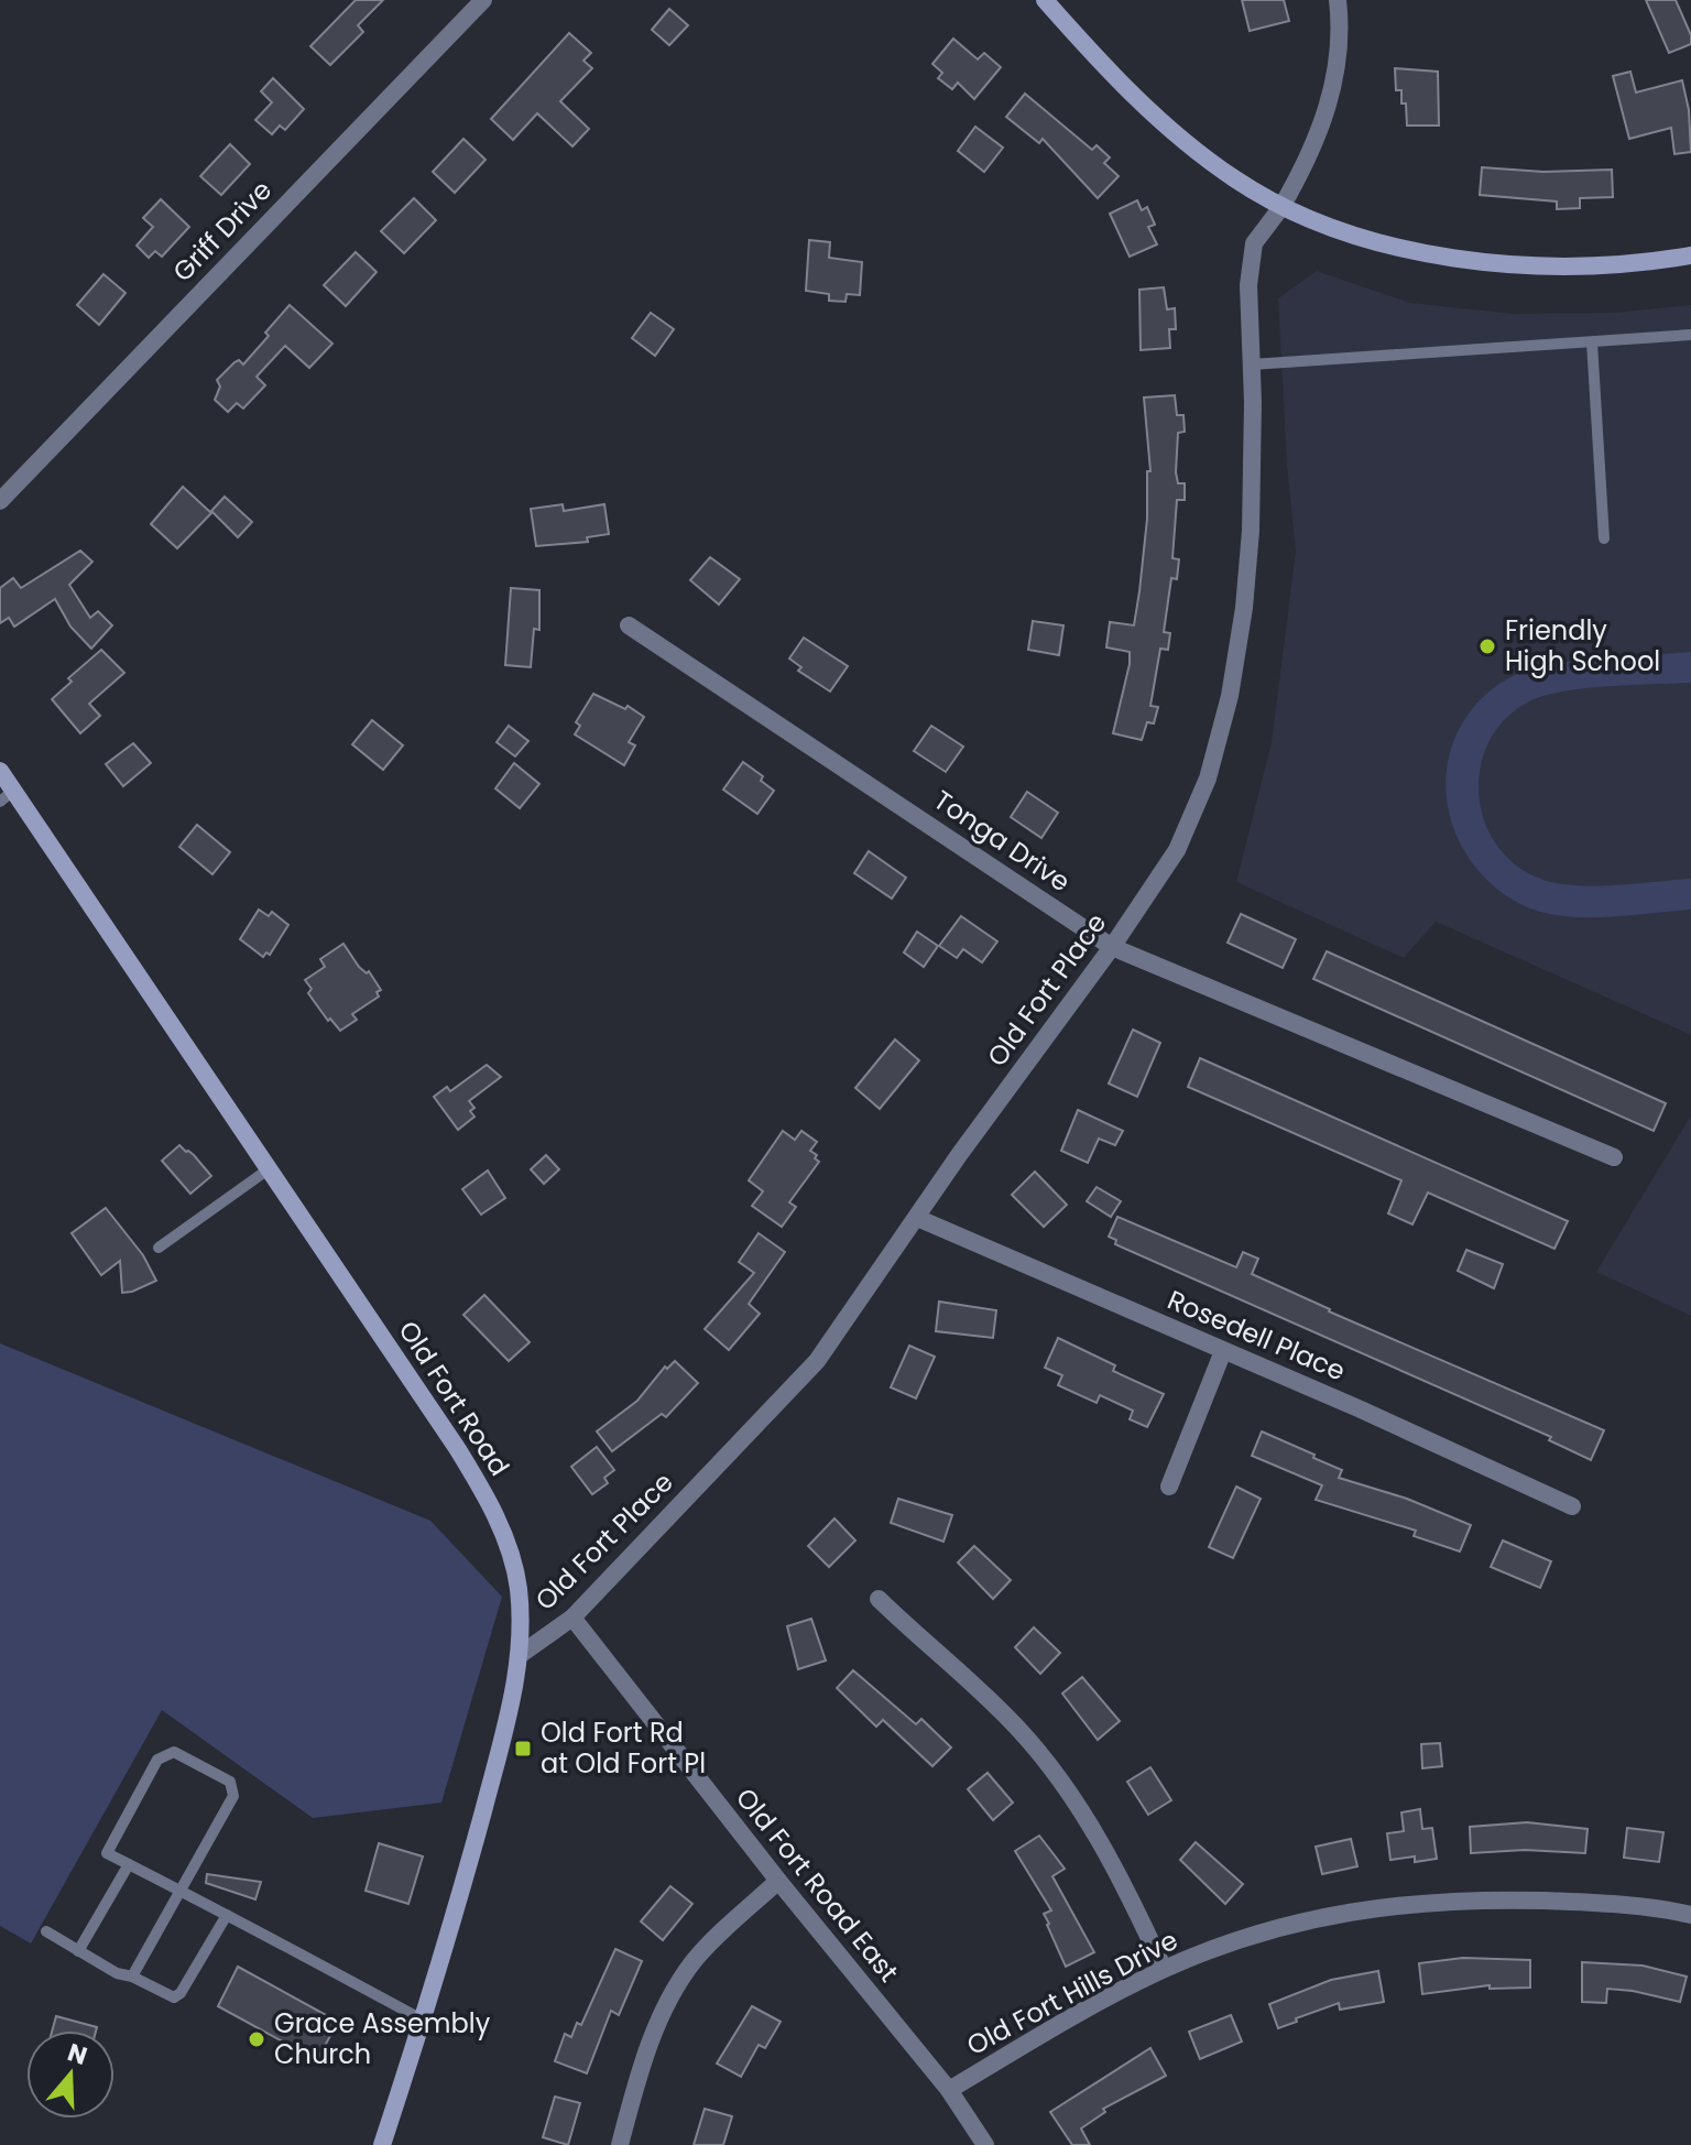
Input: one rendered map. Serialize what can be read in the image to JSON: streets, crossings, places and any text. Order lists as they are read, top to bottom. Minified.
{"streets":{"main road":["Old Fort Road"],"street":["Griff Drive","Tonga Drive","Old Fort Place","Rosedell Place","Old Fort Road East","Old Fort Hills Drive"]},"crossings":[["Tonga Drive","Old Fort Place"],["Old Fort Place","Rosedell Place"],["Old Fort Place","Old Fort Road"],["Old Fort Place","Old Fort Road East"],["Old Fort Road East","Old Fort Hills Drive"]],"places":{"other":["Friendly High School","Grace Assembly Church"],"transit":["Old Fort Rd at Old Fort Pl"]},"north":"top"}
